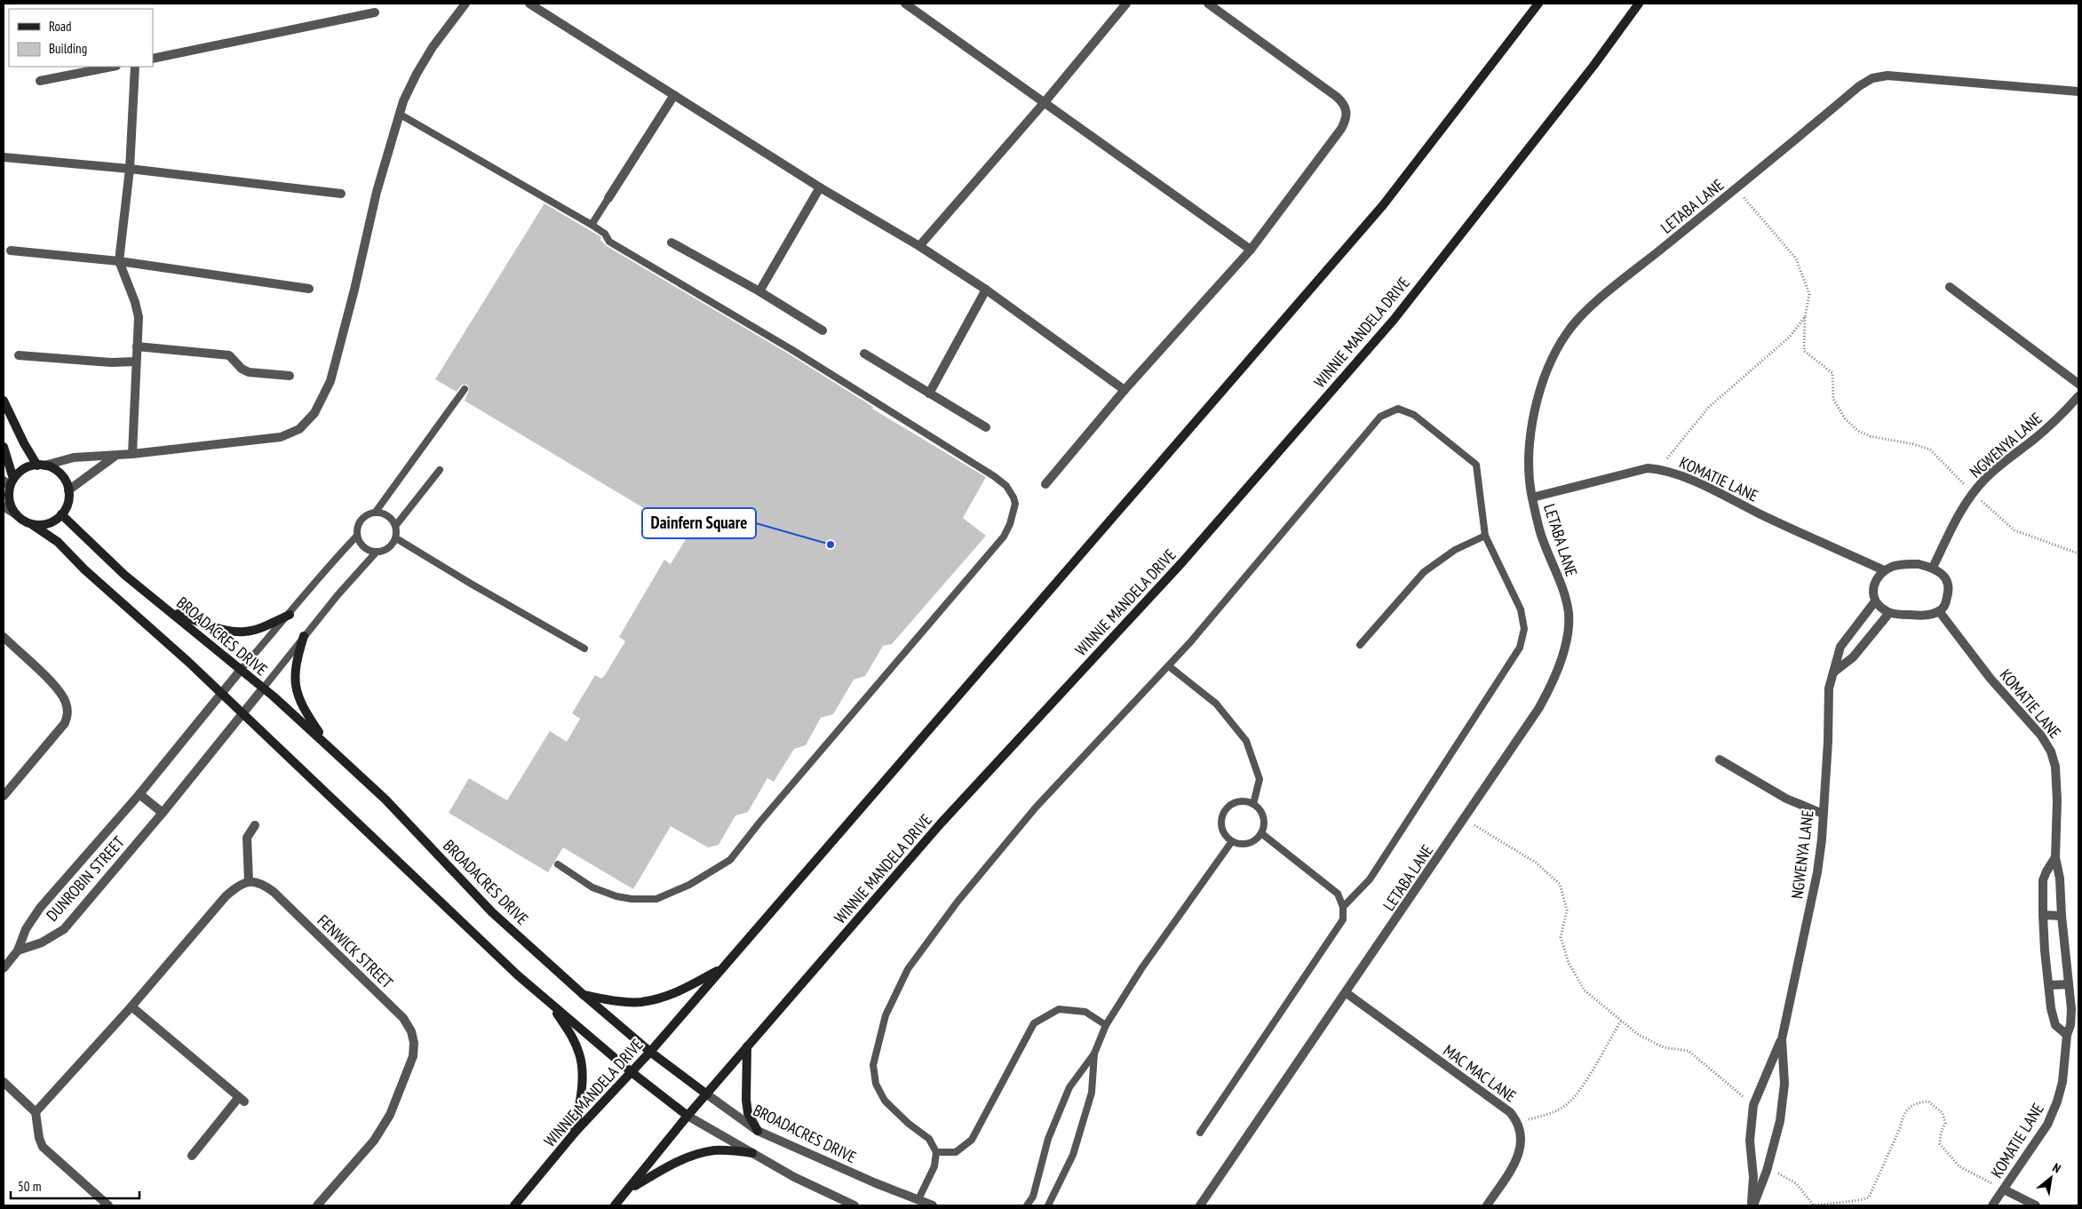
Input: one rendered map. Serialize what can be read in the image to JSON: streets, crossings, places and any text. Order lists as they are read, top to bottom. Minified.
{"streets":{"main road":["WINNIE MANDELA DRIVE","BROADACRES DRIVE"],"street":["LETABA LANE","NGWENYA LANE","KOMATIE LANE","DUNROBIN STREET","FENWICK STREET","MAC MAC LANE"]},"crossings":[["LETABA LANE","KOMATIE LANE"],["LETABA LANE","MAC MAC LANE"],["WINNIE MANDELA DRIVE","BROADACRES DRIVE"],["NGWENYA LANE","KOMATIE LANE"],["BROADACRES DRIVE","DUNROBIN STREET"]],"places":["Dainfern Square"],"legend":["Road","Building"],"scale_bar":"50 m","north":"top right"}
